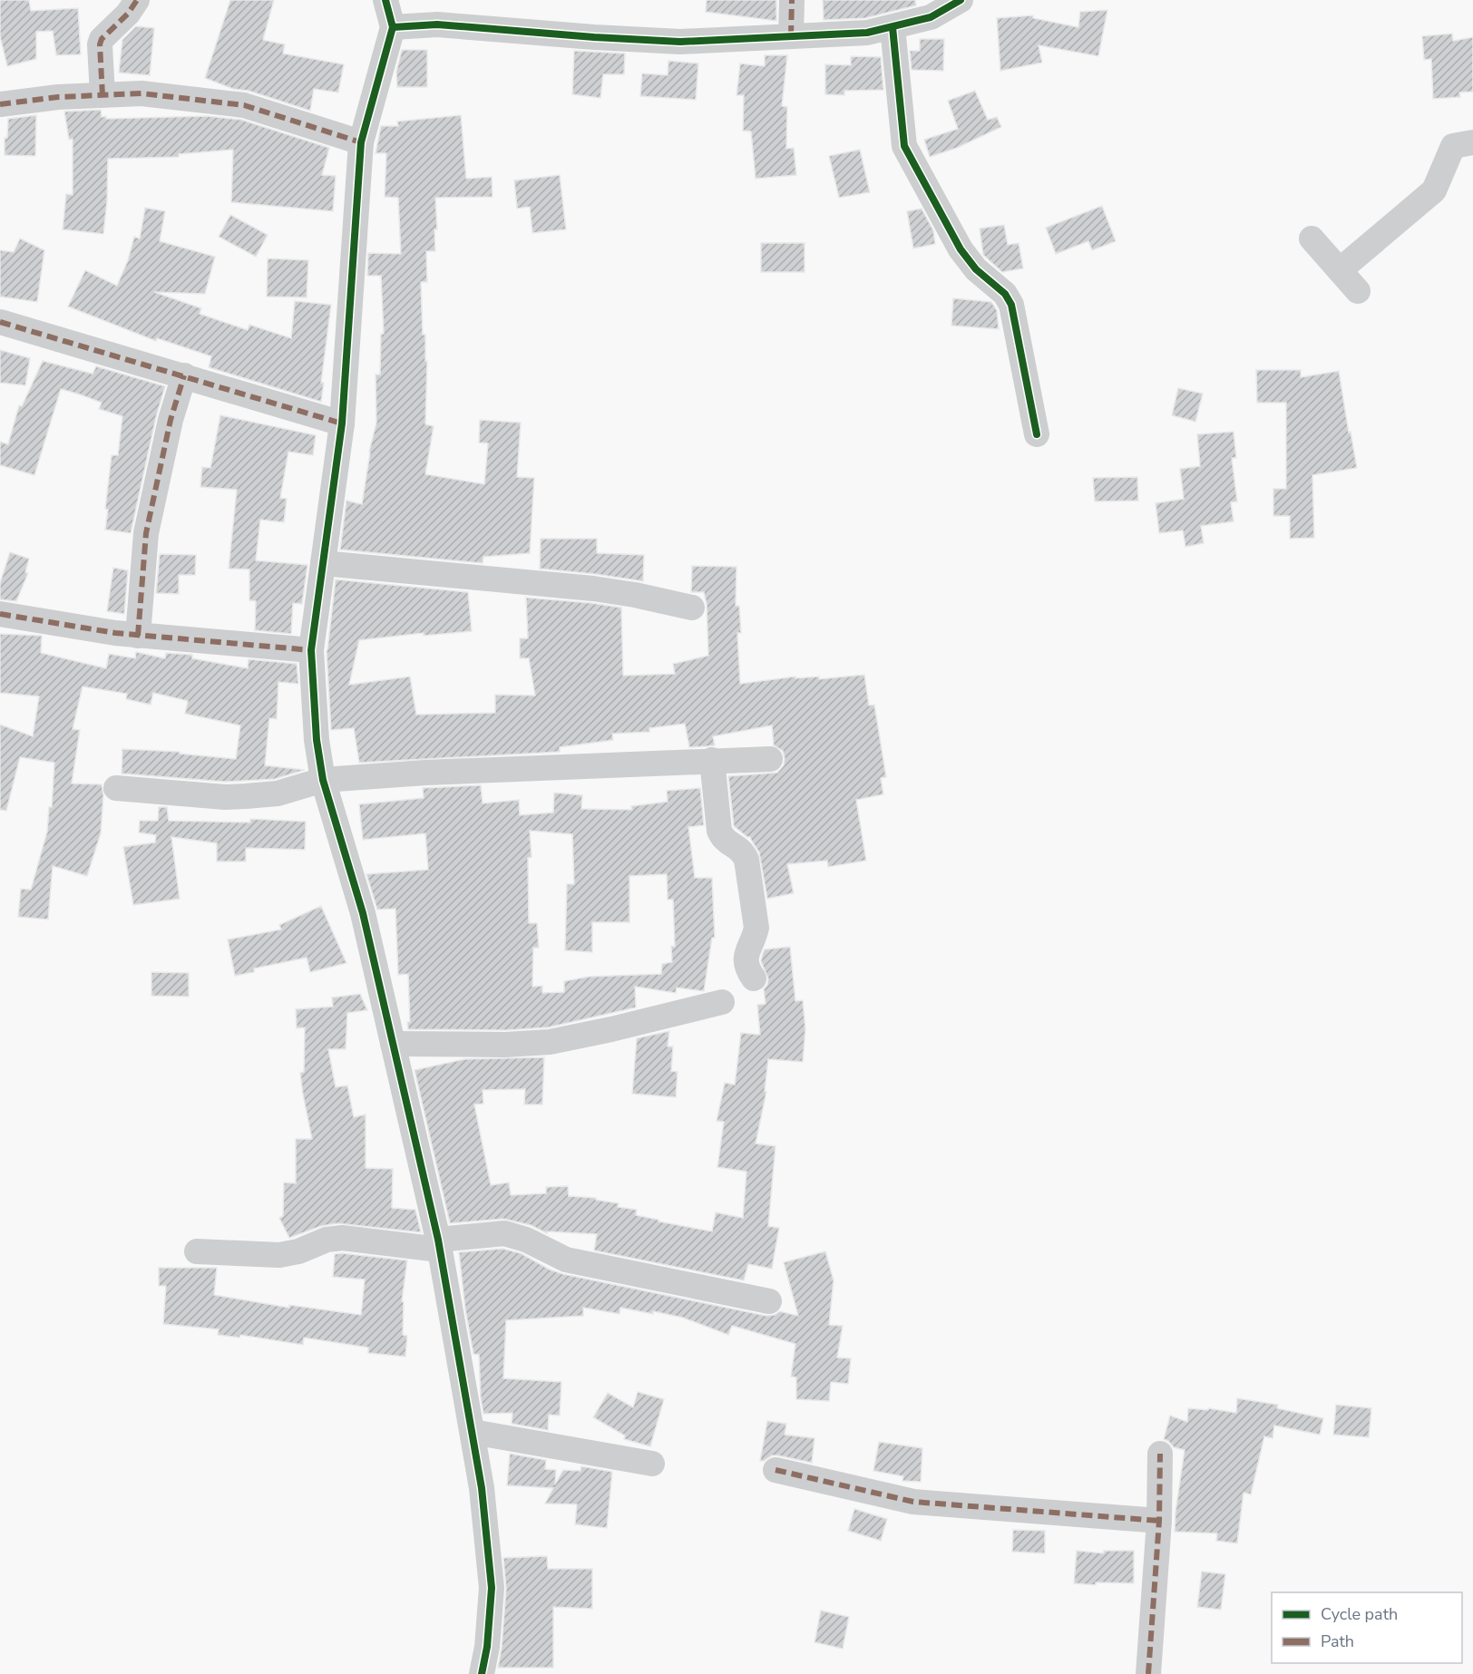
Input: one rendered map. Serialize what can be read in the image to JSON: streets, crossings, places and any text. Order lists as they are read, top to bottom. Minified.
{"legend":["Cycle path","Path"]}
